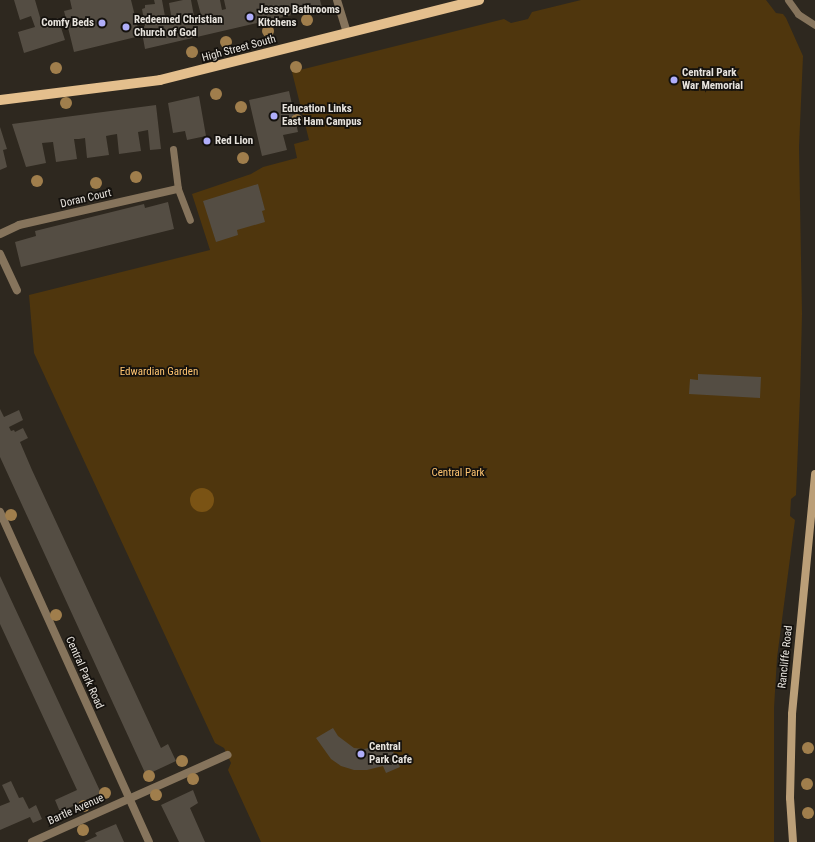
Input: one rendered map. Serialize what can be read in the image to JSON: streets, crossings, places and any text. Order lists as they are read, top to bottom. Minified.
{"streets":{"main road":["High Street South","Rancliffe Road"],"street":["Doran Court","Central Park Road","Bartle Avenue"]},"crossings":[["Central Park Road","Bartle Avenue"]],"parks":["Edwardian Garden","Central Park"],"places":["Jessop Bathrooms Kitchens","Comfy Beds","Redeemed Christian Church of God","Central Park War Memorial","Education Links East Ham Campus","Red Lion","Central Park Cafe"]}
